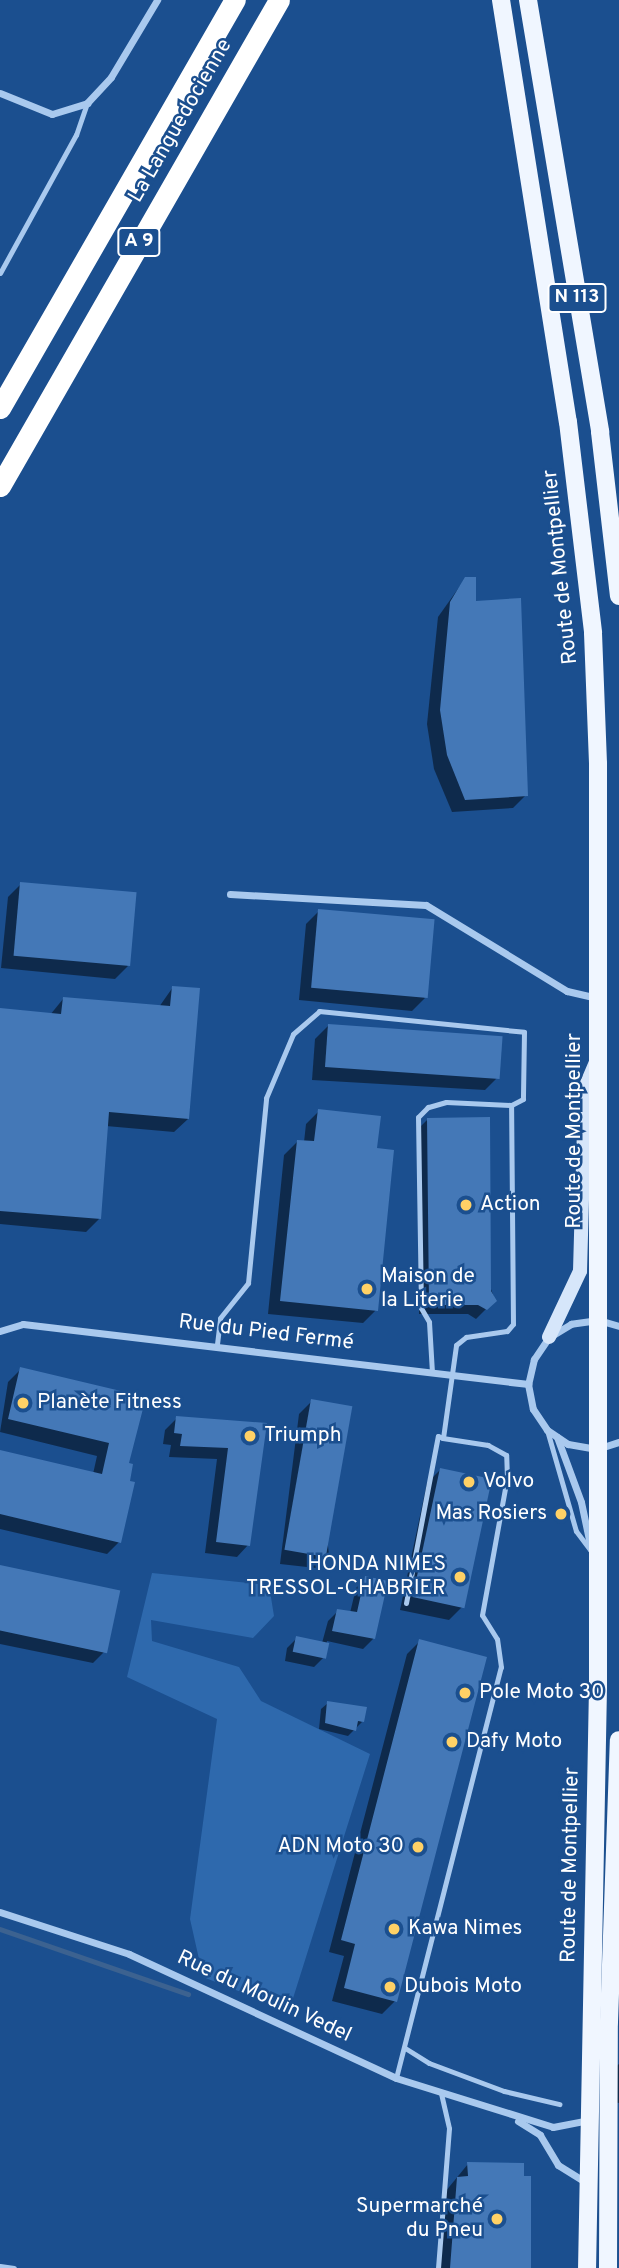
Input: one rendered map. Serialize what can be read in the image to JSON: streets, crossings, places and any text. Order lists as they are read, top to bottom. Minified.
{"streets":{"highway":["La Languedocienne","A 9"],"main road":["N 113","Route de Montpellier"],"street":["Rue du Pied Fermé","Rue du Moulin Vedel"]},"crossings":[["Route de Montpellier","Rue du Moulin Vedel"]],"places":["Action","Maison de la Literie","Planète Fitness","Triumph","Volvo","Mas Rosiers","HONDA NIMES TRESSOL-CHABRIER","Pole Moto 30","Dafy Moto","ADN Moto 30","Kawa Nimes","Dubois Moto","Supermarché du Pneu"]}
